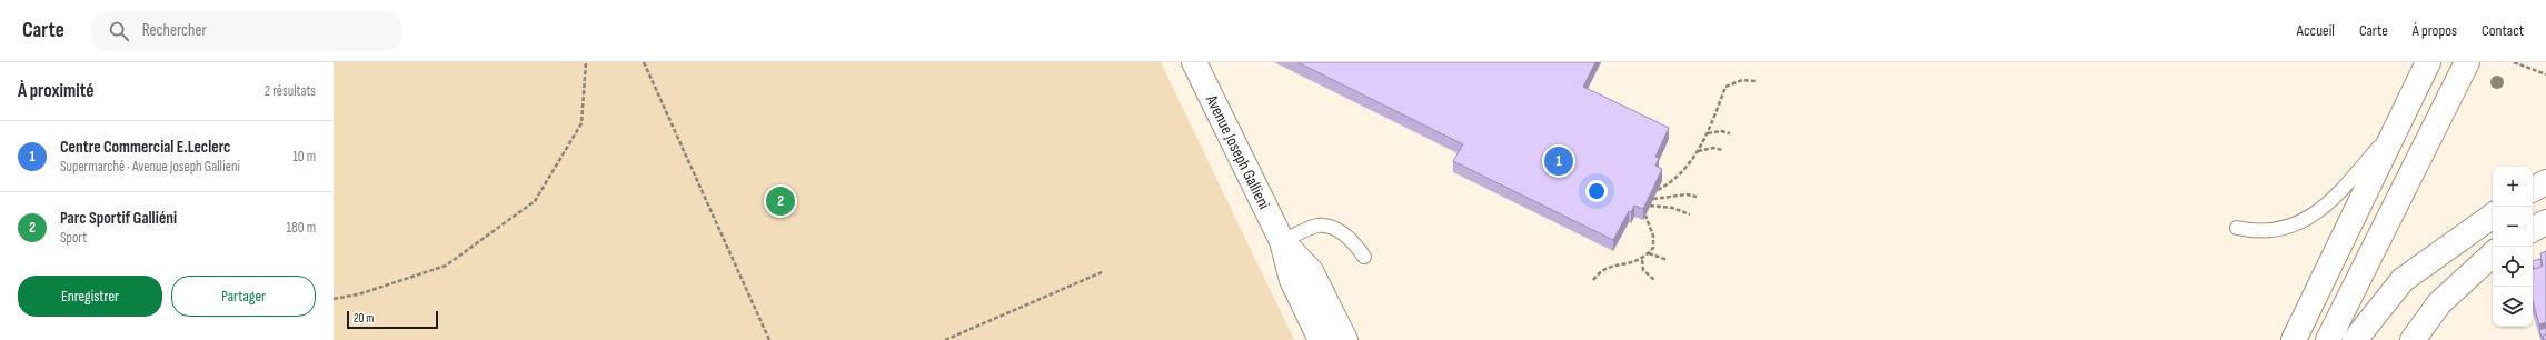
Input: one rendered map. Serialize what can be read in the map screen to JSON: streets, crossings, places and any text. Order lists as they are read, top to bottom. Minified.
{"streets":{"street":["Avenue Joseph Gallieni"]},"scale_bar":"20 m","page":{"header":"Carte","search":"Rechercher","nav":["Accueil","Carte","À propos","Contact"],"heading":["À proximité","2 résultats"],"list":[{"mark":"1","name":"Centre Commercial E.Leclerc","note":"Supermarché · Avenue Joseph Gallieni","value":"10 m"},{"mark":"2","name":"Parc Sportif Galliéni","note":"Sport","value":"180 m"}],"pins":["1","2"],"map_buttons":["+","−"],"buttons":["Enregistrer","Partager"],"scale":"20 m"}}
